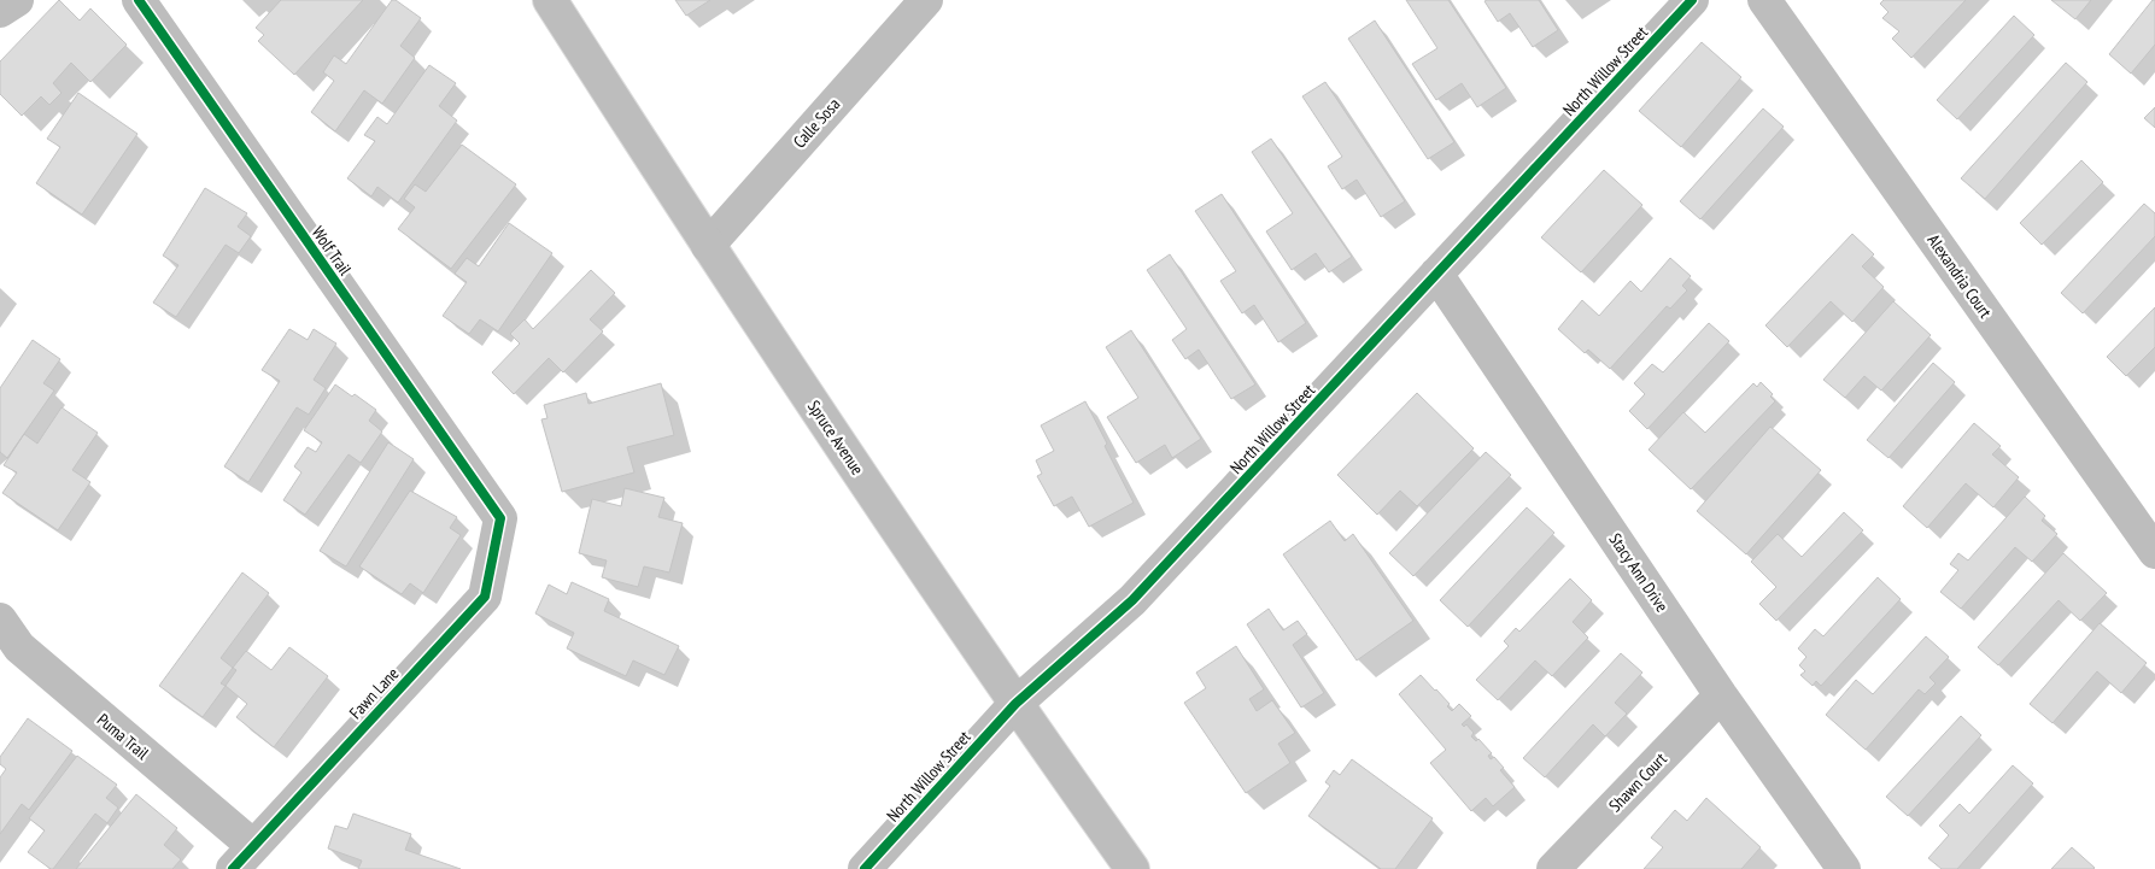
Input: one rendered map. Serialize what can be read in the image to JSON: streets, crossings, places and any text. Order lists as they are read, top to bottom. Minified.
{"streets":{"street":["North Willow Street","Calle Sosa","Wolf Trail","Alexandria Court","Spruce Avenue","Stacy Ann Drive","Fawn Lane","Puma Trail","Shawn Court"]},"crossings":[["North Willow Street","Spruce Avenue"],["North Willow Street","Stacy Ann Drive"],["Calle Sosa","Spruce Avenue"],["Wolf Trail","Fawn Lane"],["Stacy Ann Drive","Shawn Court"],["Fawn Lane","Puma Trail"]]}
